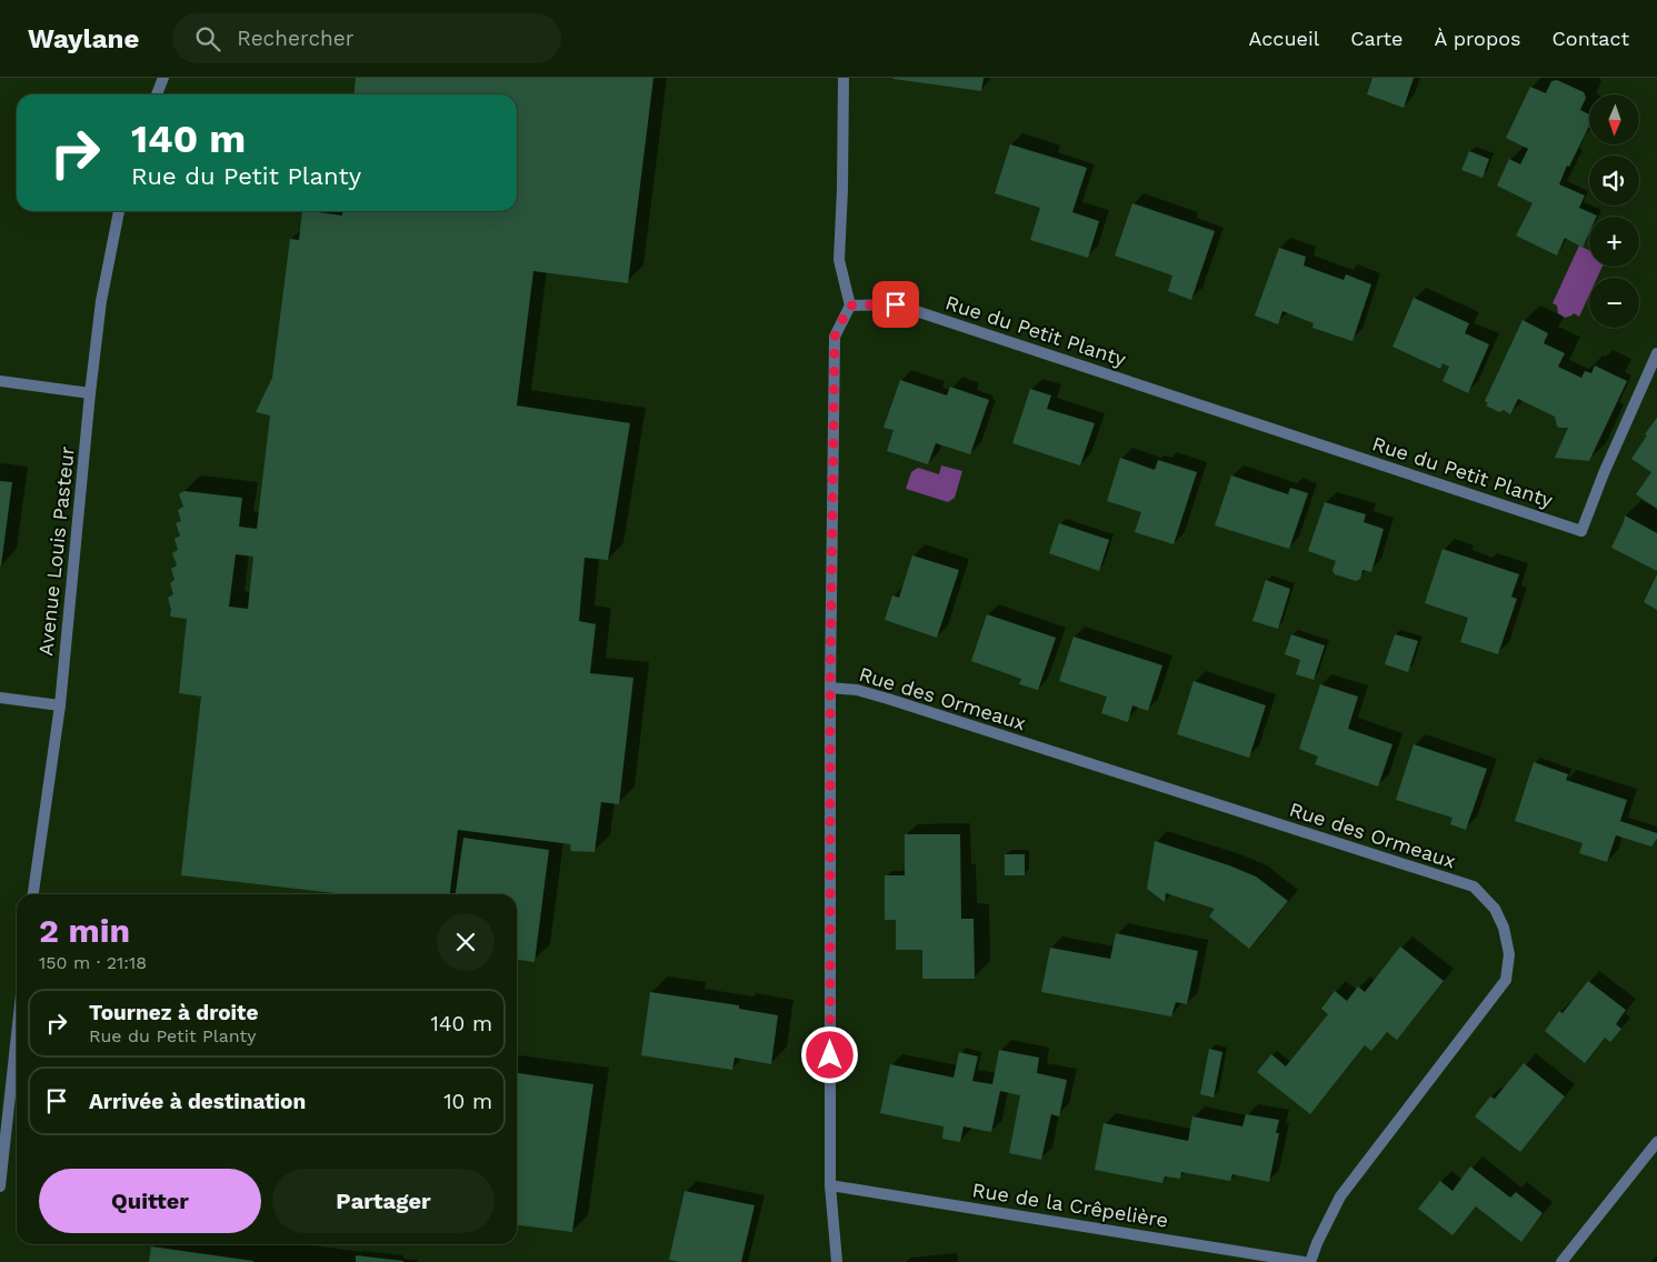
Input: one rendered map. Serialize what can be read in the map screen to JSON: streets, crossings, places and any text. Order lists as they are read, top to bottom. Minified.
{"streets":{"street":["Rue du Petit Planty","Avenue Louis Pasteur","Rue des Ormeaux","Rue de la Crêpelière"]},"north":"bottom","page":{"header":"Waylane","search":"Rechercher","nav":["Accueil","Carte","À propos","Contact"],"map_buttons":["+","−"],"turn":["140 m","Rue du Petit Planty"],"heading":["2 min","150 m · 21:18"],"list":[{"name":"Tournez à droite","note":"Rue du Petit Planty","value":"140 m"},{"name":"Arrivée à destination","value":"10 m"}],"buttons":["Quitter","Partager"]}}
